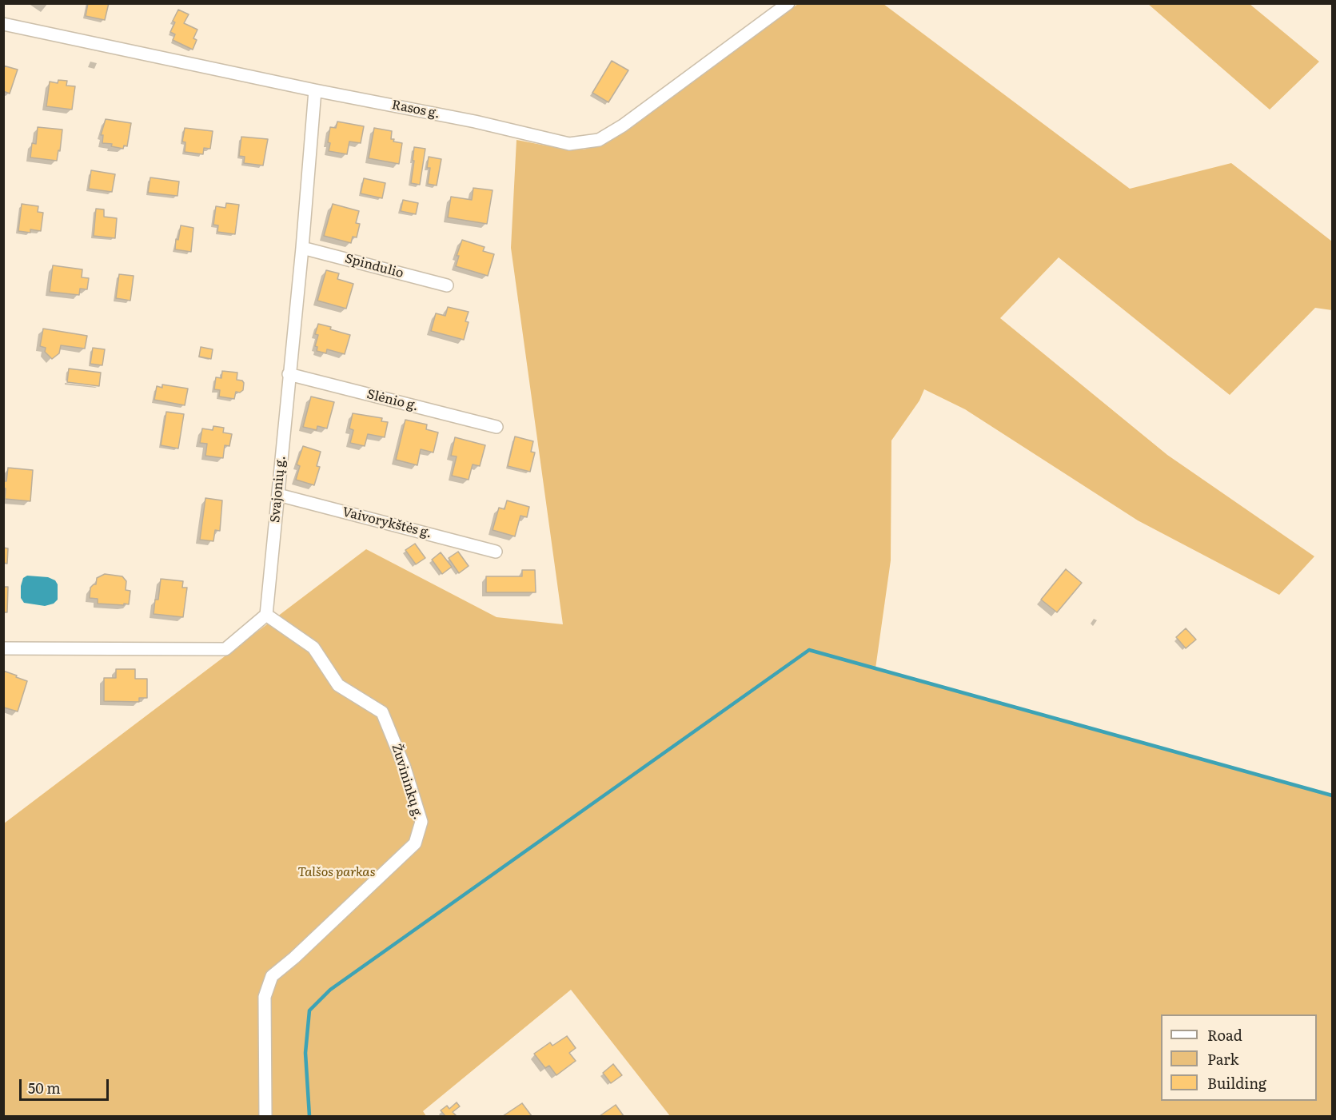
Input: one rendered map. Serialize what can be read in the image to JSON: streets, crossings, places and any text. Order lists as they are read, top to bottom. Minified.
{"streets":{"street":["Rasos g.","Spindulio","Slėnio g.","Svajonių g.","Vaivorykštės g.","Žuvininkų g."]},"crossings":[["Rasos g.","Svajonių g."],["Spindulio","Svajonių g."],["Slėnio g.","Svajonių g."],["Svajonių g.","Vaivorykštės g."],["Svajonių g.","Žuvininkų g."]],"parks":["Talšos parkas"],"legend":["Road","Park","Building"],"scale_bar":"50 m"}
